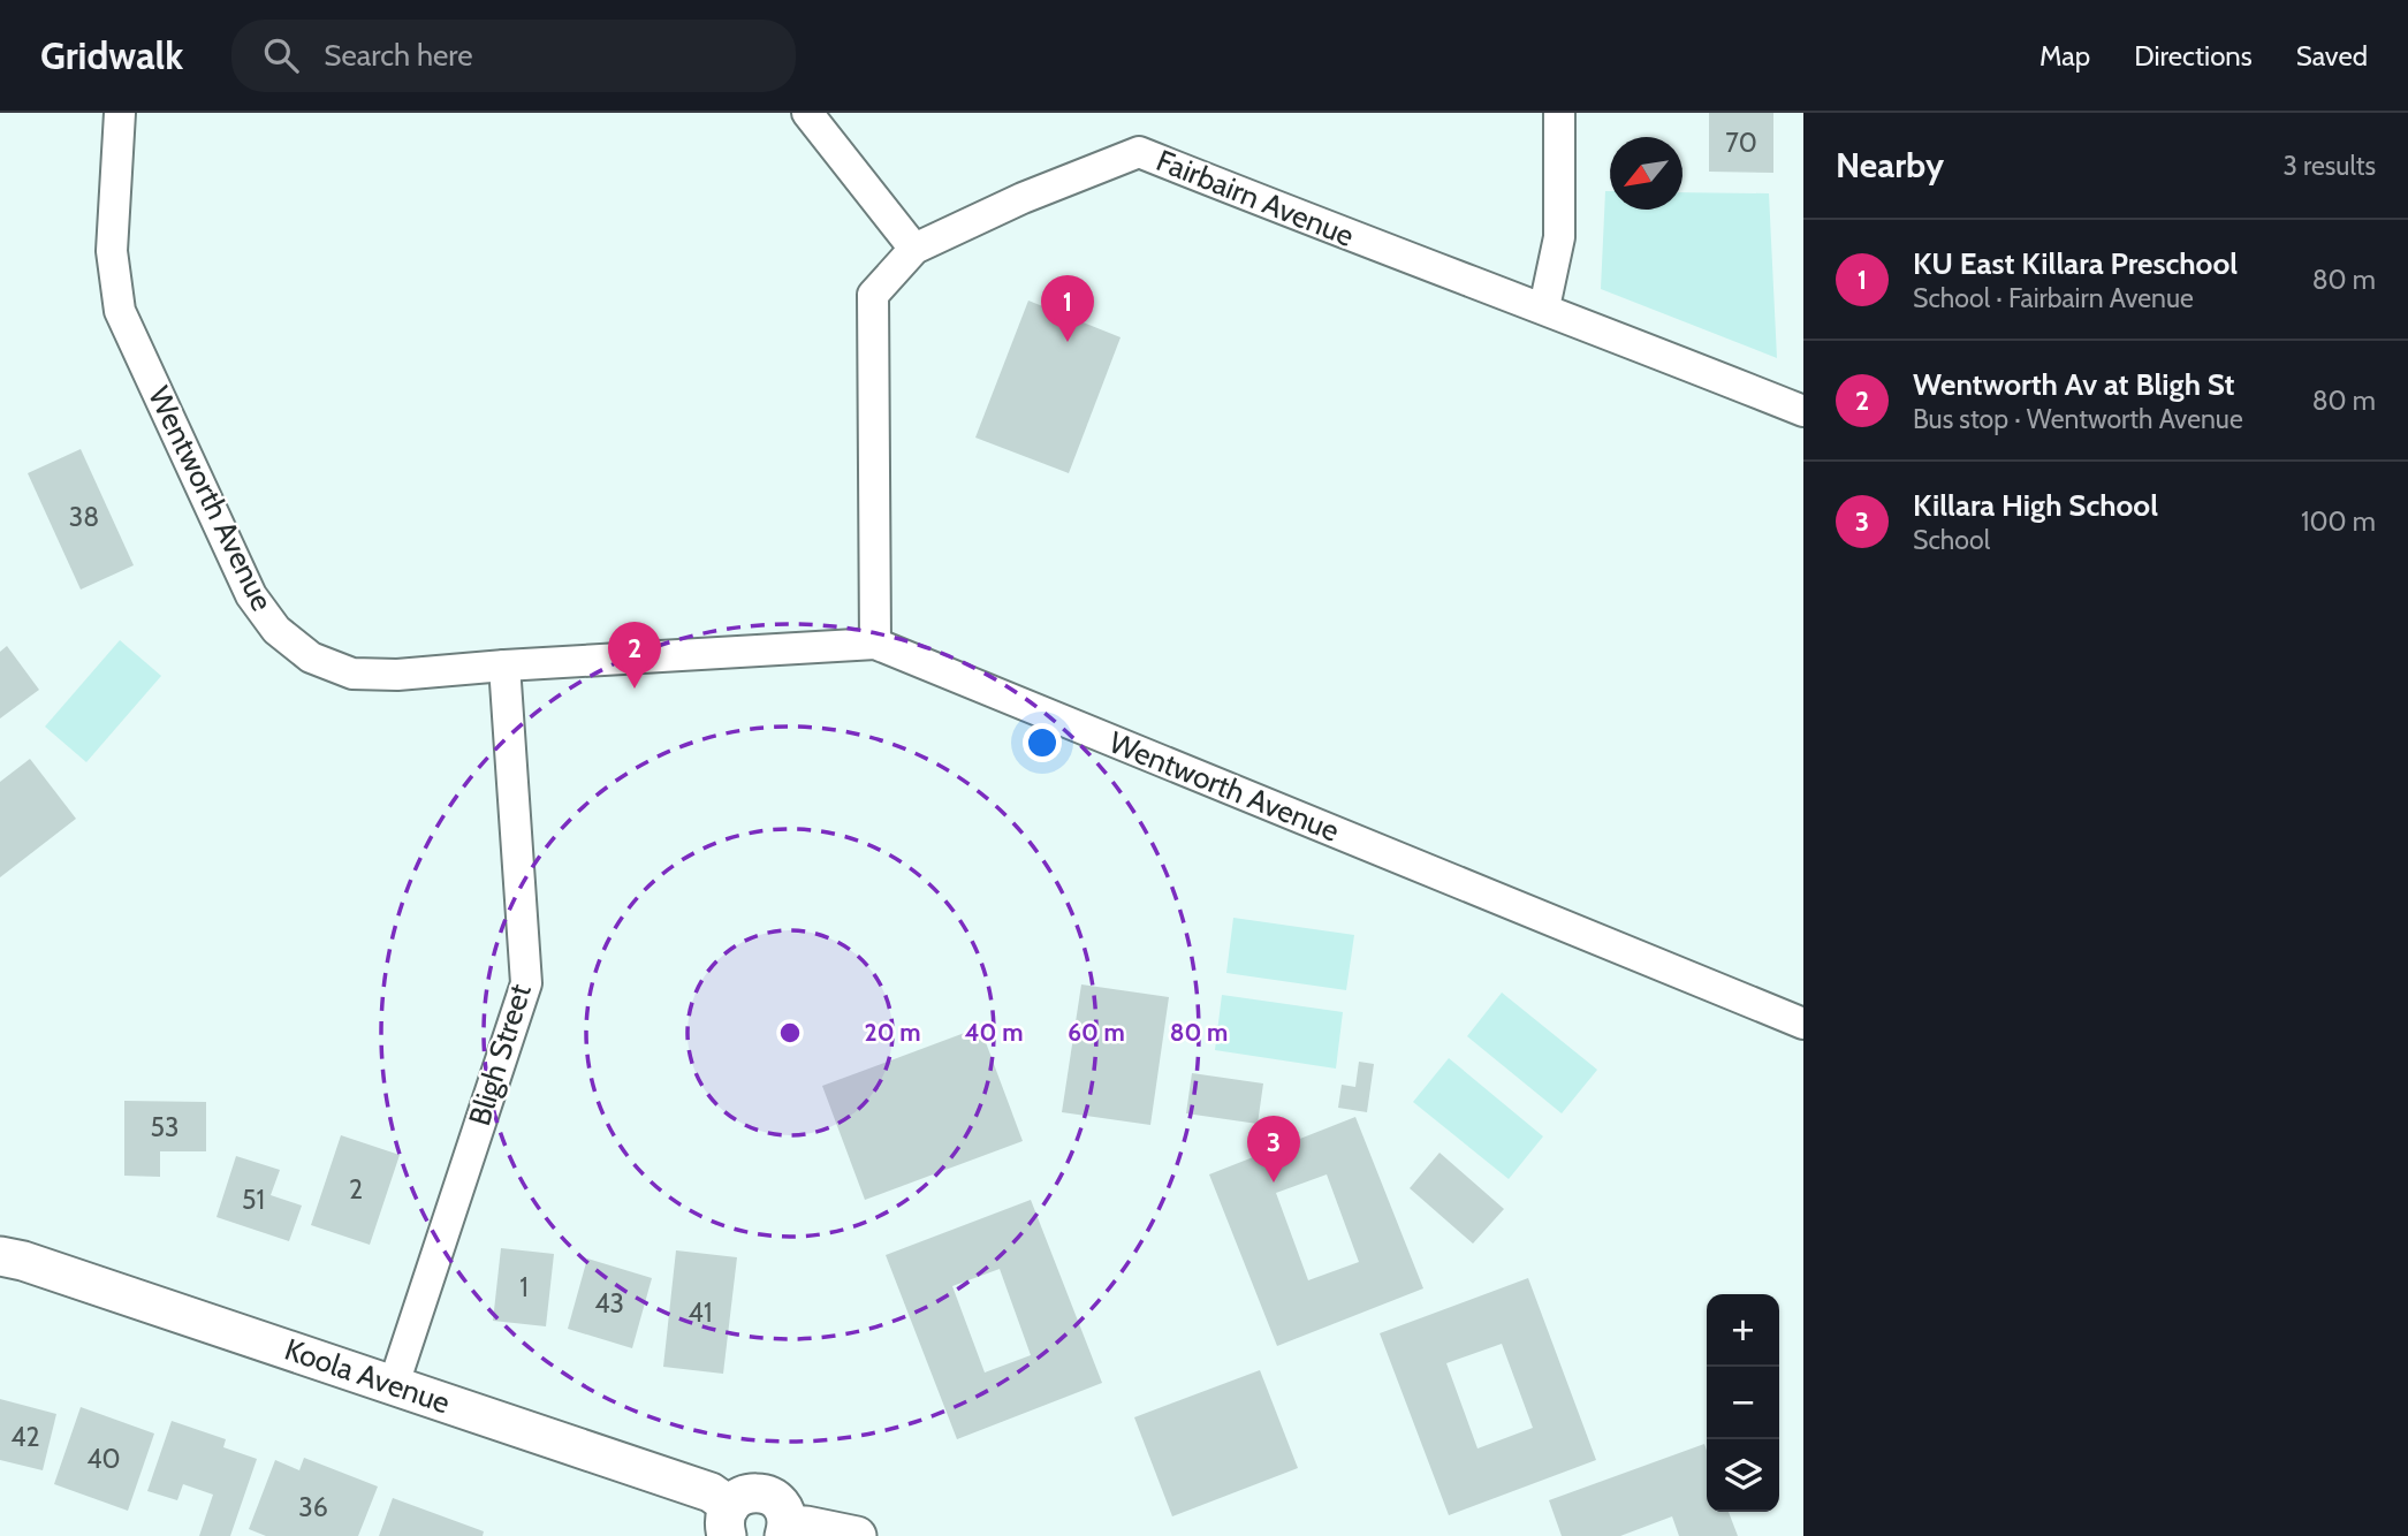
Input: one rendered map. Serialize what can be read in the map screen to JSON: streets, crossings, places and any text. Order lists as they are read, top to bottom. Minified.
{"streets":{"street":["Fairbairn Avenue","Wentworth Avenue","Bligh Street","Koola Avenue"]},"crossings":[["Fairbairn Avenue","Wentworth Avenue"],["Wentworth Avenue","Bligh Street"],["Bligh Street","Koola Avenue"]],"house_numbers":["70","38","53","2","51","1","43","41","42","40","36"],"north":"bottom left","page":{"header":"Gridwalk","search":"Search here","nav":["Map","Directions","Saved"],"heading":["Nearby","3 results"],"list":[{"mark":"1","name":"KU East Killara Preschool","note":"School · Fairbairn Avenue","value":"80 m"},{"mark":"2","name":"Wentworth Av at Bligh St","note":"Bus stop · Wentworth Avenue","value":"80 m"},{"mark":"3","name":"Killara High School","note":"School","value":"100 m"}],"pins":["1","2","3"],"map_buttons":["+","−"]},"rings":["20 m","40 m","60 m","80 m"]}
